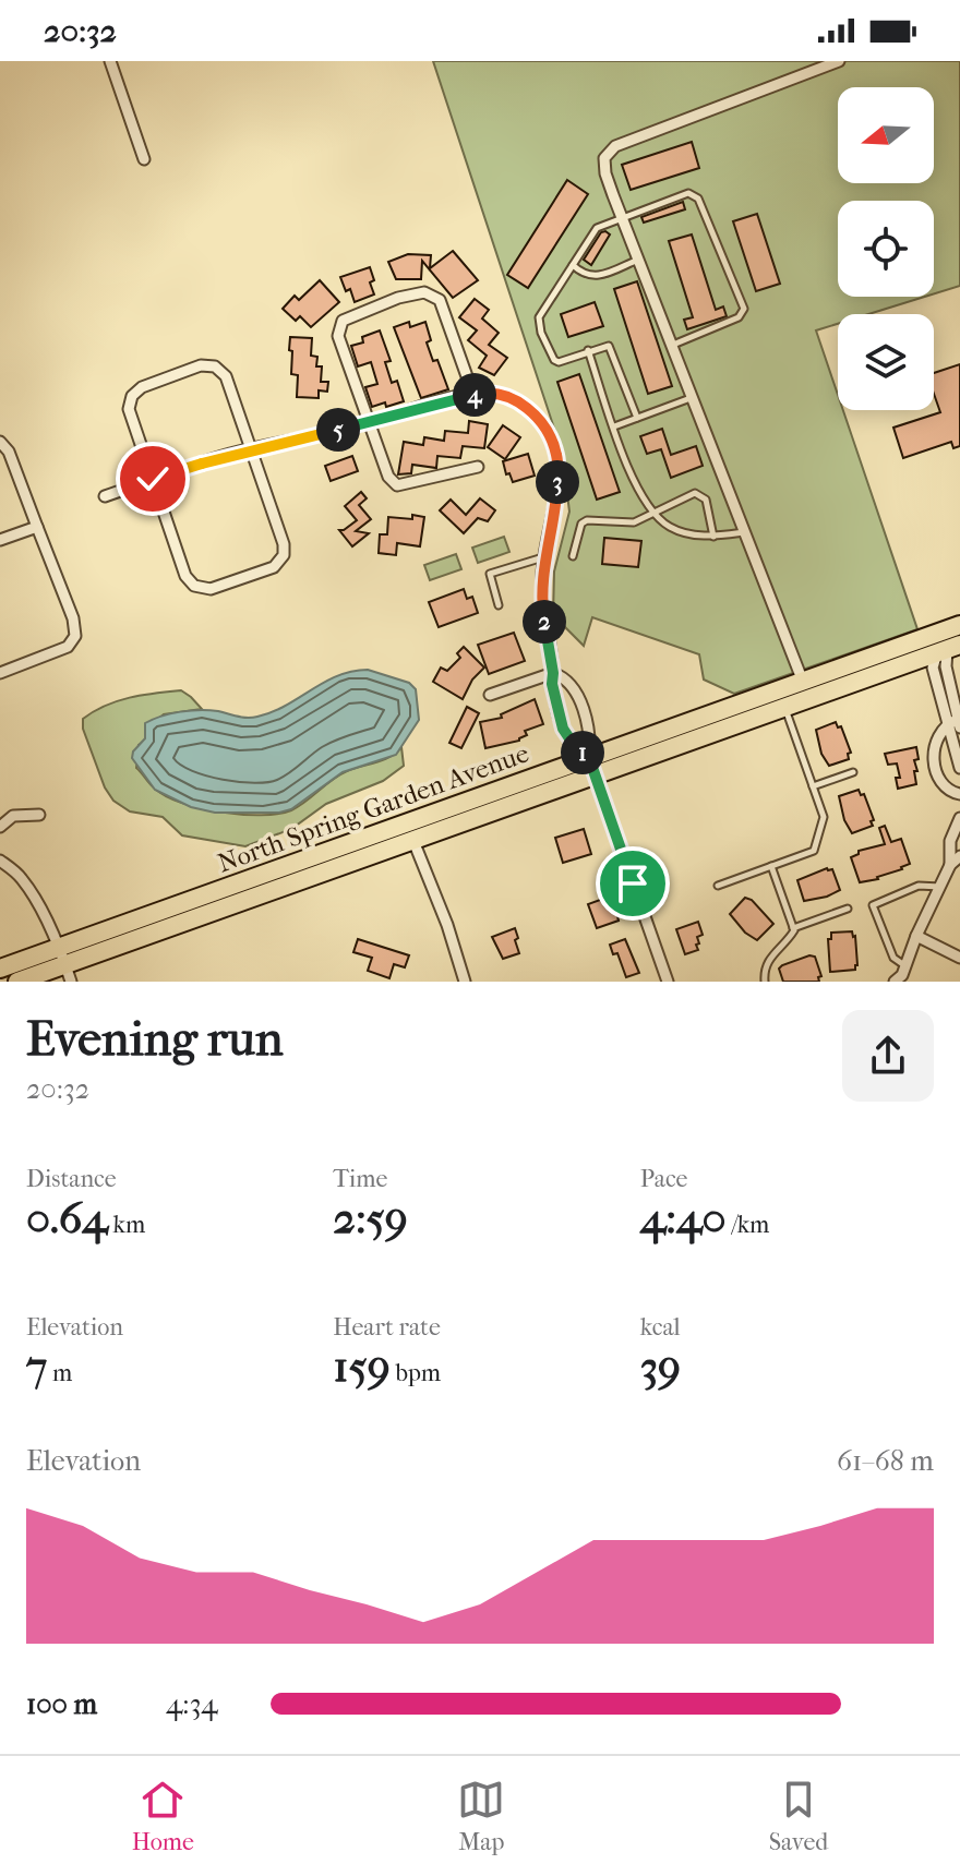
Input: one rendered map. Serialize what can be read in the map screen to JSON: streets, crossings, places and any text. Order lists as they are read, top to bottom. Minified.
{"streets":{"highway":["North Spring Garden Avenue"]},"north":"left","page":{"status":"20:32","pins":["4","5","3","2","1"],"heading":["Evening run","20:32"],"stats":[["Distance","0.64 km"],["Time","2:59"],["Pace","4:40 /km"],["Elevation","7 m"],["Heart rate","159 bpm"],["kcal","39"]],"chart":["Elevation","61–68 m"],"list":[{"name":"100 m","note":"4:34"}],"tabs":["Home","Map","Saved"]}}
